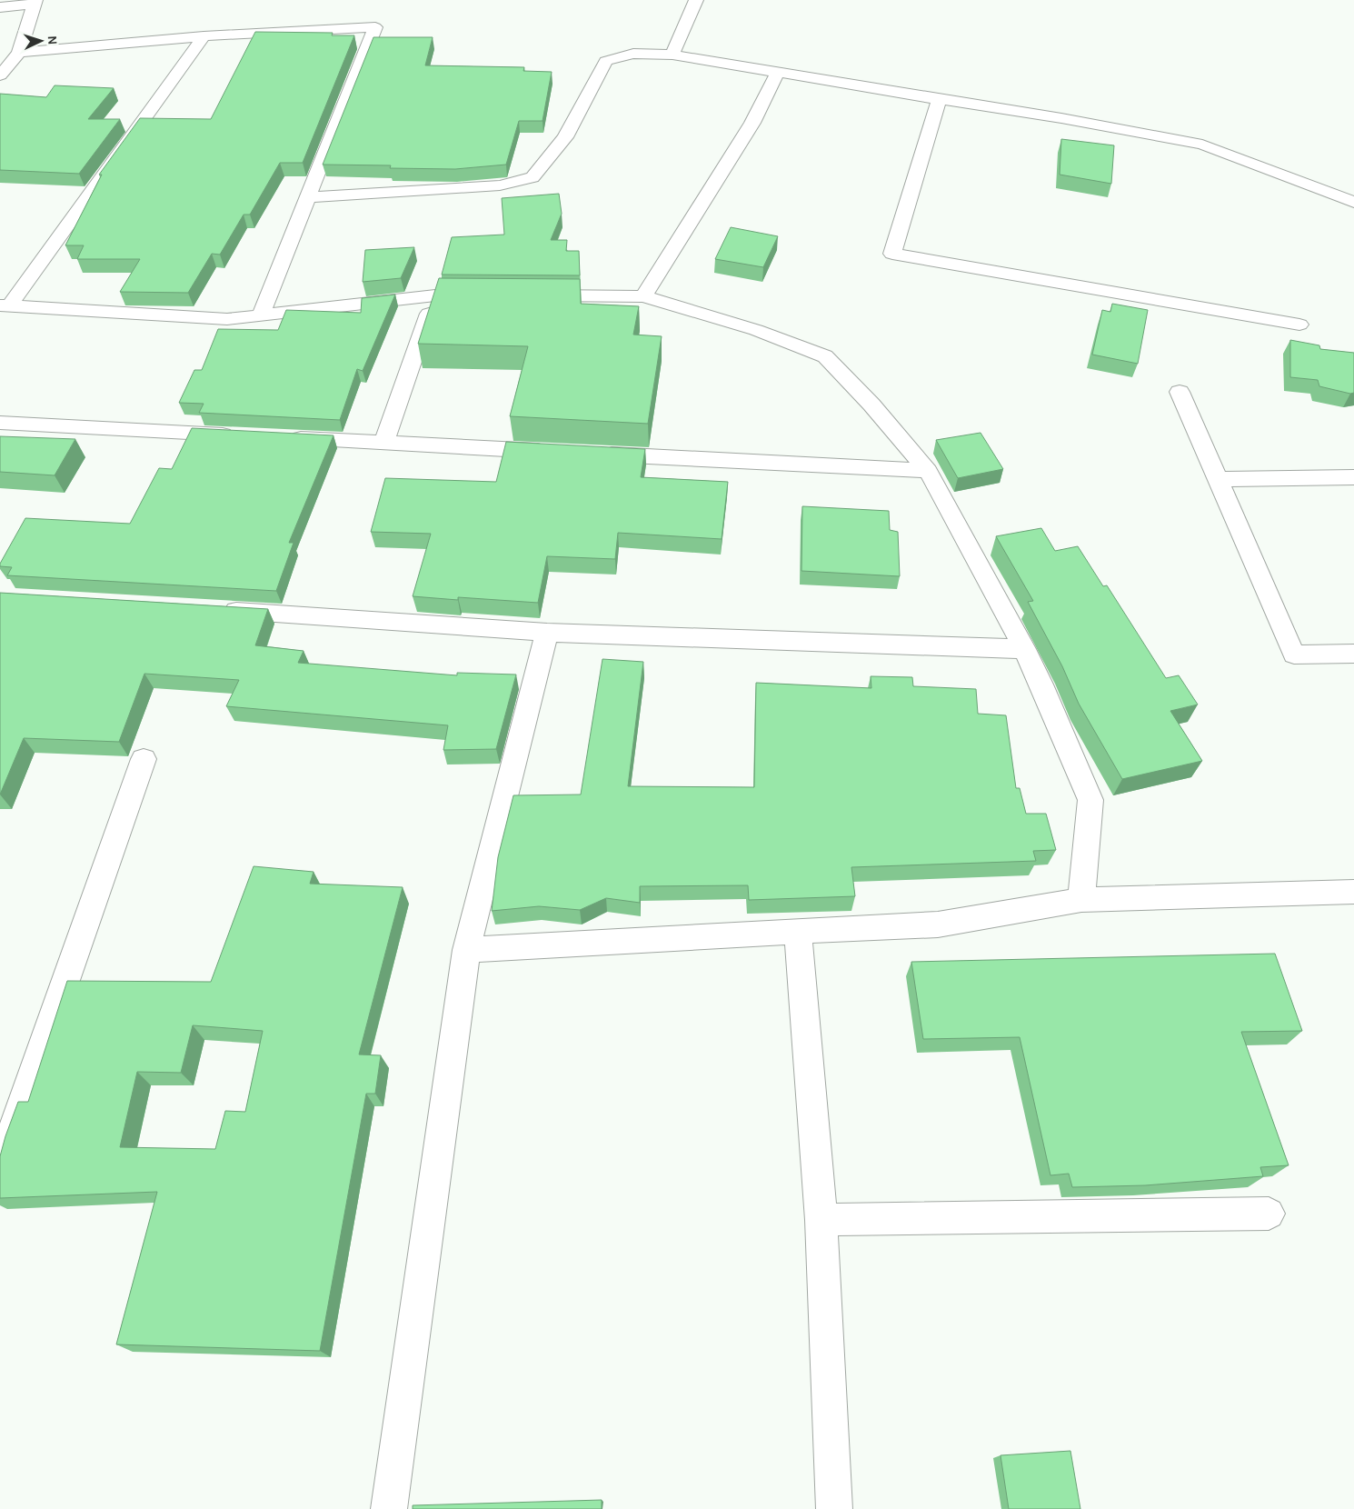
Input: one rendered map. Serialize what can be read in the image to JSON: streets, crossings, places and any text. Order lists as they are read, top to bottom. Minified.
{"north":"right"}
